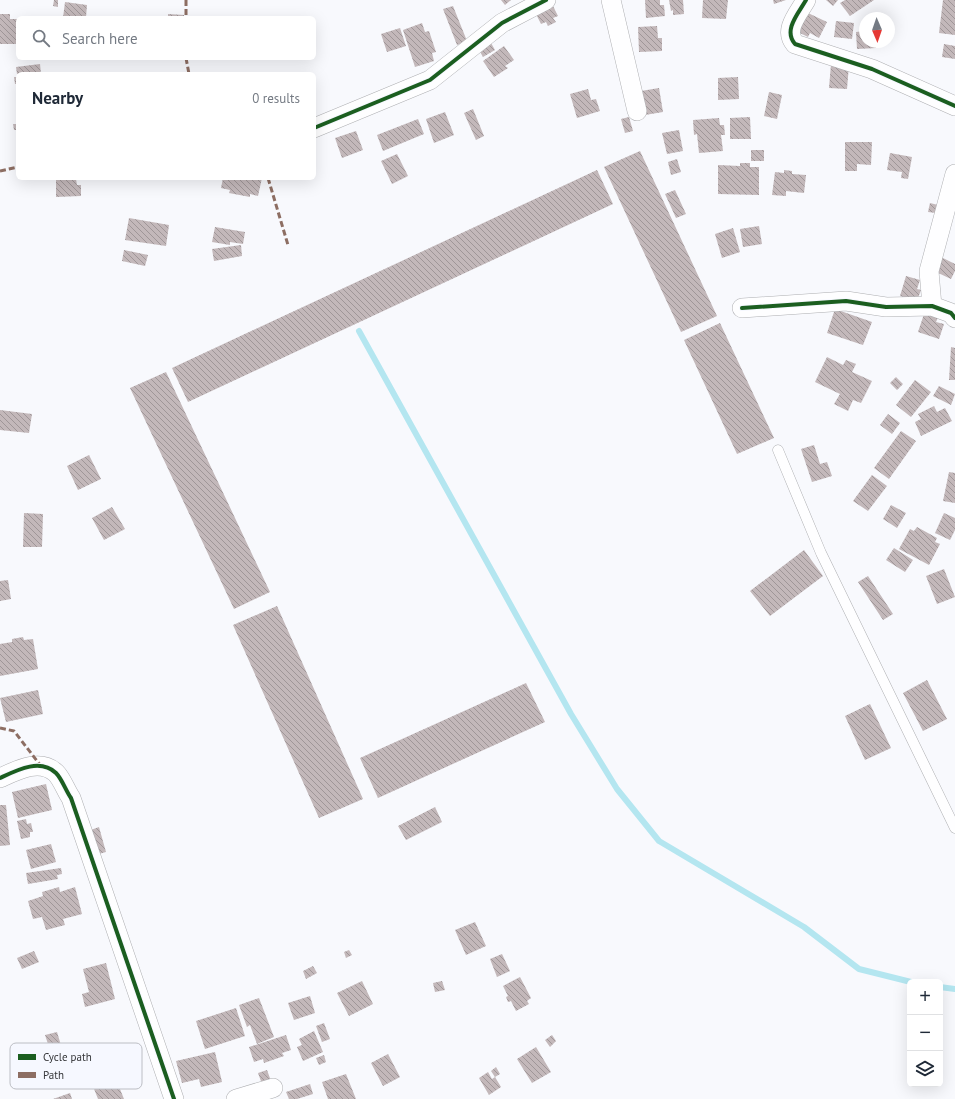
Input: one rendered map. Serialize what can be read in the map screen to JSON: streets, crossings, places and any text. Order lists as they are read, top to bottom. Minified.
{"legend":["Cycle path","Path"],"north":"bottom","page":{"search":"Search here","heading":["Nearby","0 results"],"map_buttons":["+","−"]}}
